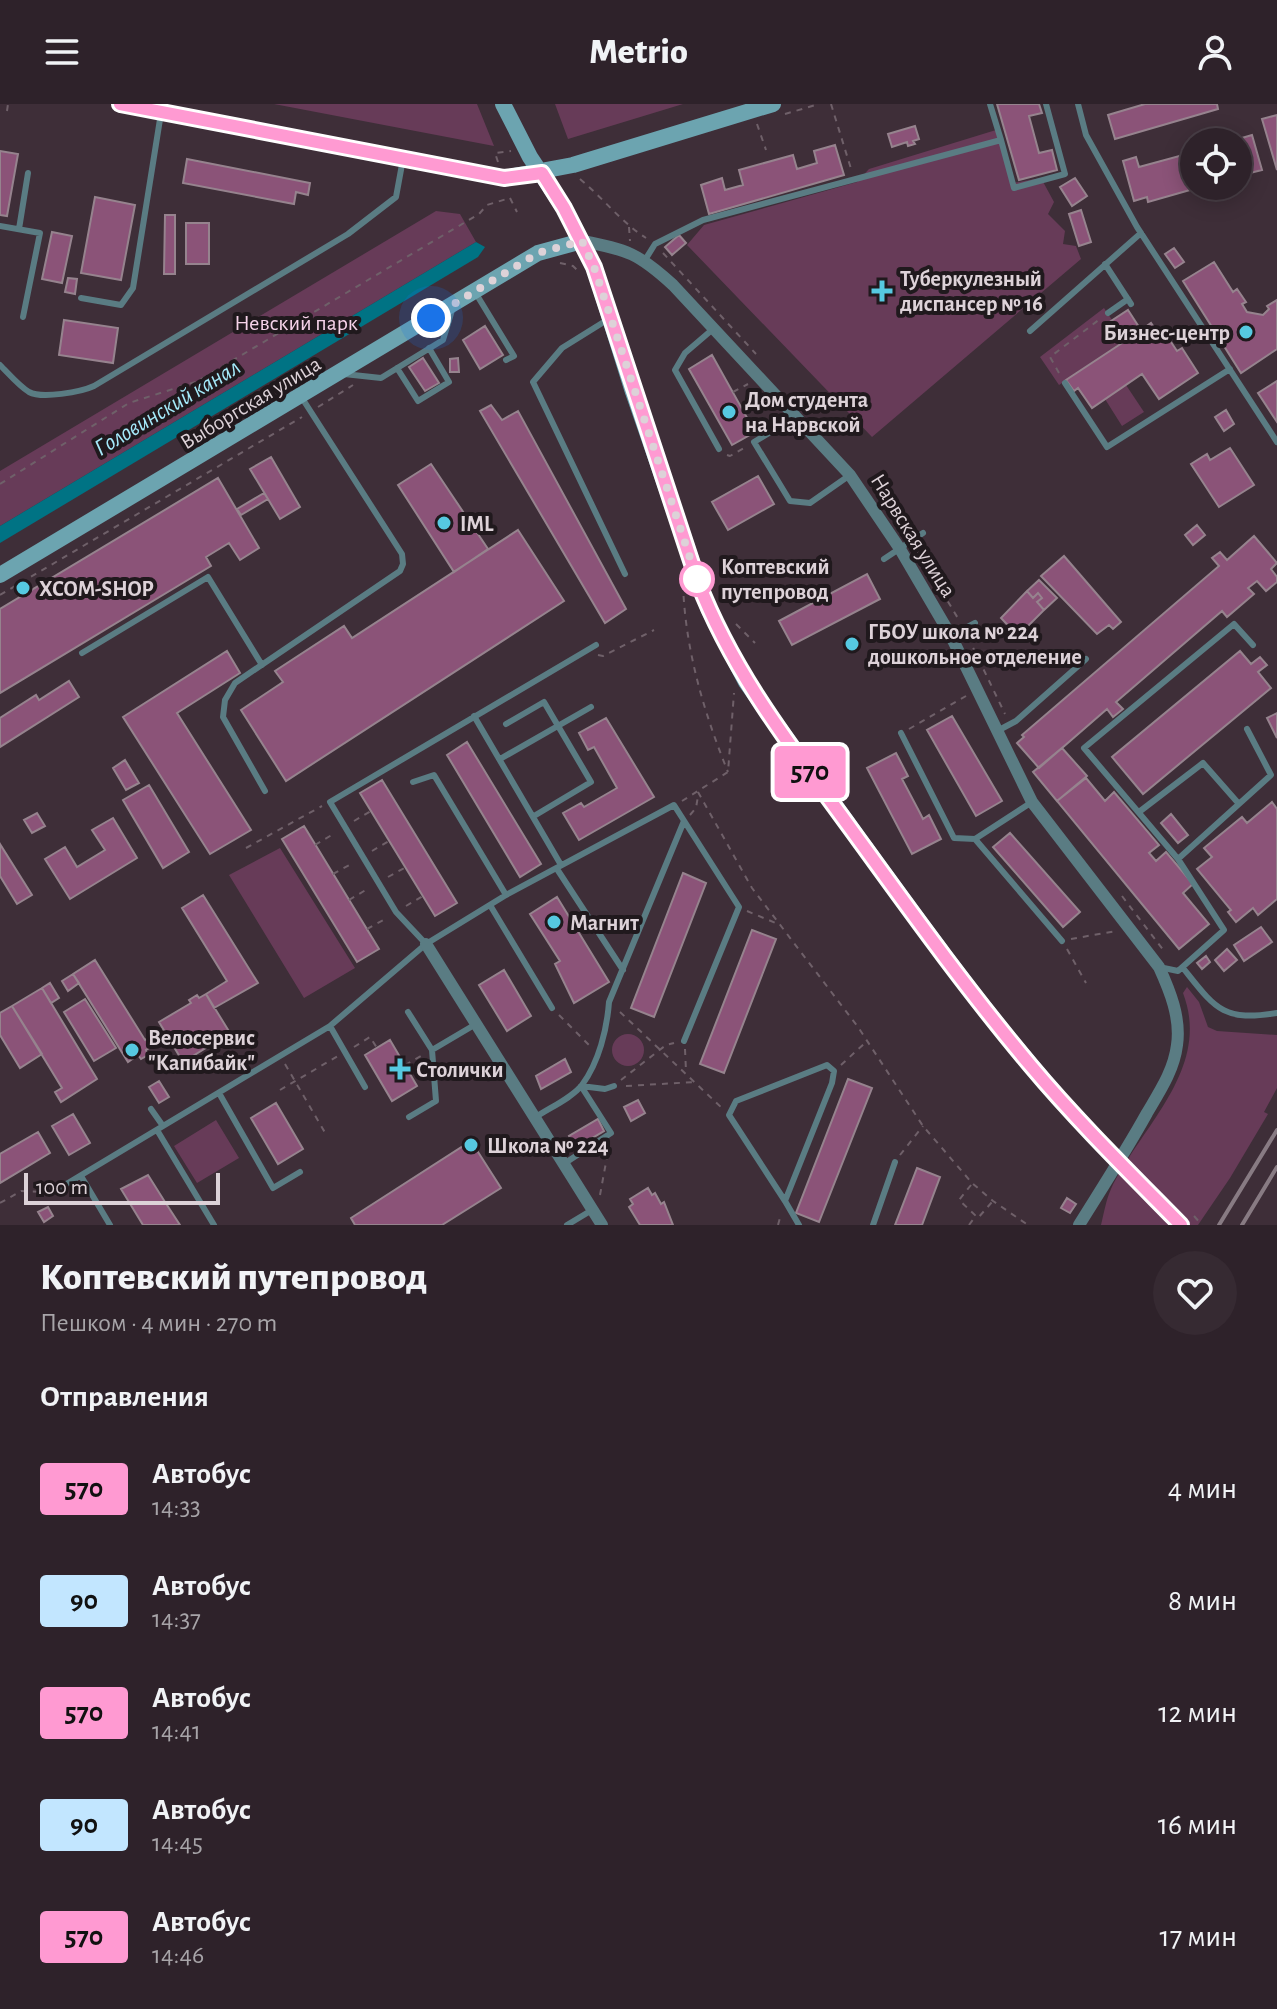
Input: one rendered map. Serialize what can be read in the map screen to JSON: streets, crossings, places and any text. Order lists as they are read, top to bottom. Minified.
{"streets":{"street":["Выборгская улица","Нарвская улица"]},"crossings":[["Выборгская улица","Нарвская улица"]],"water":["Головинский канал"],"parks":["Невский парк"],"places":{"health":["Туберкулезный диспансер № 16","Столички"],"other":["Бизнес-центр","Дом студента на Нарвской","IML","Коптевский путепровод","XCOM-SHOP","ГБОУ школа № 224 дошкольное отделение","Магнит","Велосервис \"Капибайк\"","Школа № 224"]},"lines":["bus line 570"],"scale_bar":"100 m","page":{"header":"Metrio","on_map":"570","scale":"100 m","heading":[["Коптевский путепровод","Пешком · 4 мин · 270 m"],"Отправления"],"list":[{"mark":"570","name":"Автобус","note":"14:33","value":"4 мин"},{"mark":"90","name":"Автобус","note":"14:37","value":"8 мин"},{"mark":"570","name":"Автобус","note":"14:41","value":"12 мин"},{"mark":"90","name":"Автобус","note":"14:45","value":"16 мин"},{"mark":"570","name":"Автобус","note":"14:46","value":"17 мин"}]}}
